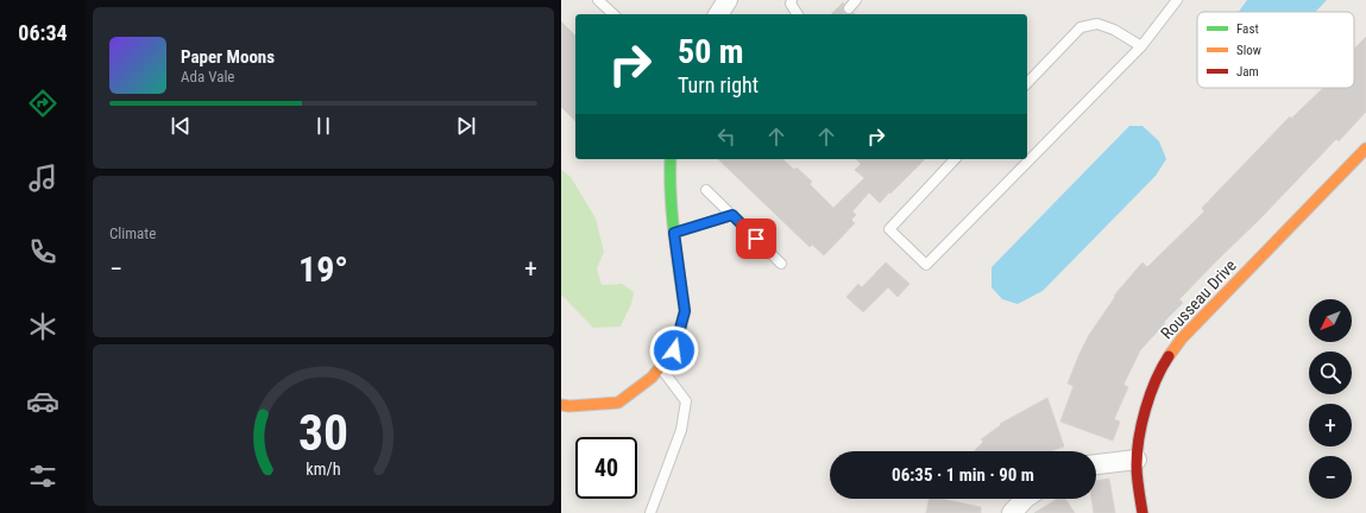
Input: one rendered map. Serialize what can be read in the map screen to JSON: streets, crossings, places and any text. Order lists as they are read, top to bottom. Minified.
{"streets":{"street":["Rousseau Drive"]},"legend":["Fast","Slow","Jam"],"north":"bottom left","page":{"tabs":"06:34","turn":["50 m","Turn right"],"song":["Paper Moons","Ada Vale"],"tile":"Climate","heat":["−","19°","+"],"map_buttons":["+","−"],"limit":"40","trip":"06:35 · 1 min · 90 m","gauge":["30","km/h"]}}
